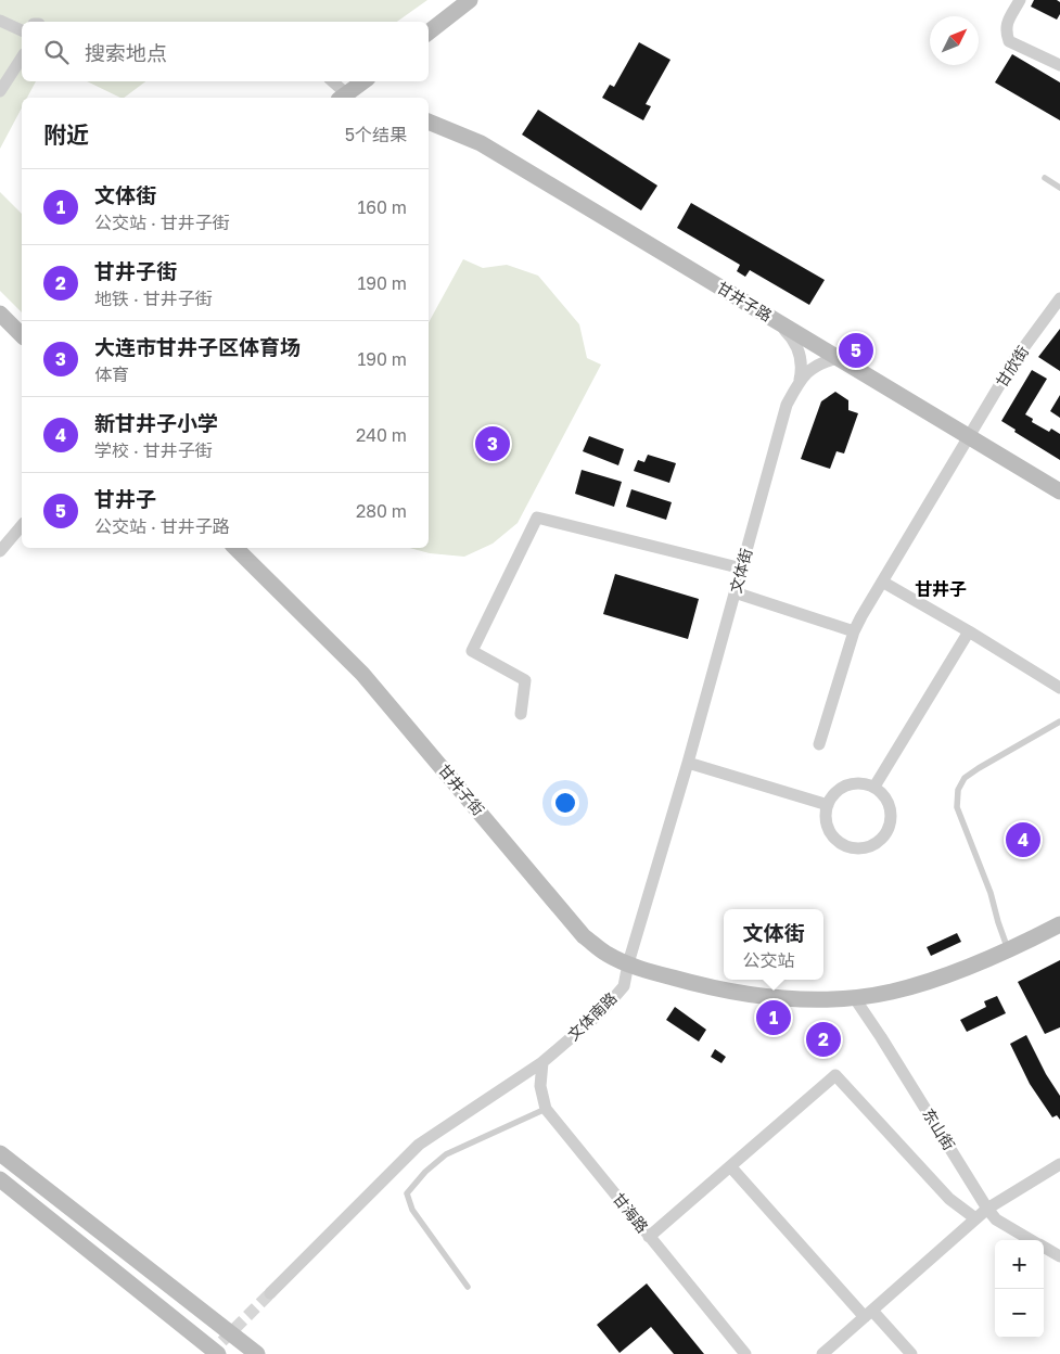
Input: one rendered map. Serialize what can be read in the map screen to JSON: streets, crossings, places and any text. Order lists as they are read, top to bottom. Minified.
{"streets":{"street":["甘井子路","甘欣街","文体街","甘井子街","文体南路","东山街","甘海路"]},"crossings":[["甘井子路","甘欣街"],["甘井子路","文体街"],["文体街","甘井子街"],["文体街","文体南路"],["甘井子街","文体南路"],["甘井子街","东山街"],["文体南路","甘海路"]],"districts":["甘井子"],"north":"top right","page":{"search":"搜索地点","heading":["附近","5个结果"],"list":[{"mark":"1","name":"文体街","note":"公交站 · 甘井子街","value":"160 m"},{"mark":"2","name":"甘井子街","note":"地铁 · 甘井子街","value":"190 m"},{"mark":"3","name":"大连市甘井子区体育场","note":"体育","value":"190 m"},{"mark":"4","name":"新甘井子小学","note":"学校 · 甘井子街","value":"240 m"},{"mark":"5","name":"甘井子","note":"公交站 · 甘井子路","value":"280 m"}],"pins":["5","3","4","1","2"],"popup":["文体街","公交站"],"map_buttons":["+","−"]}}
